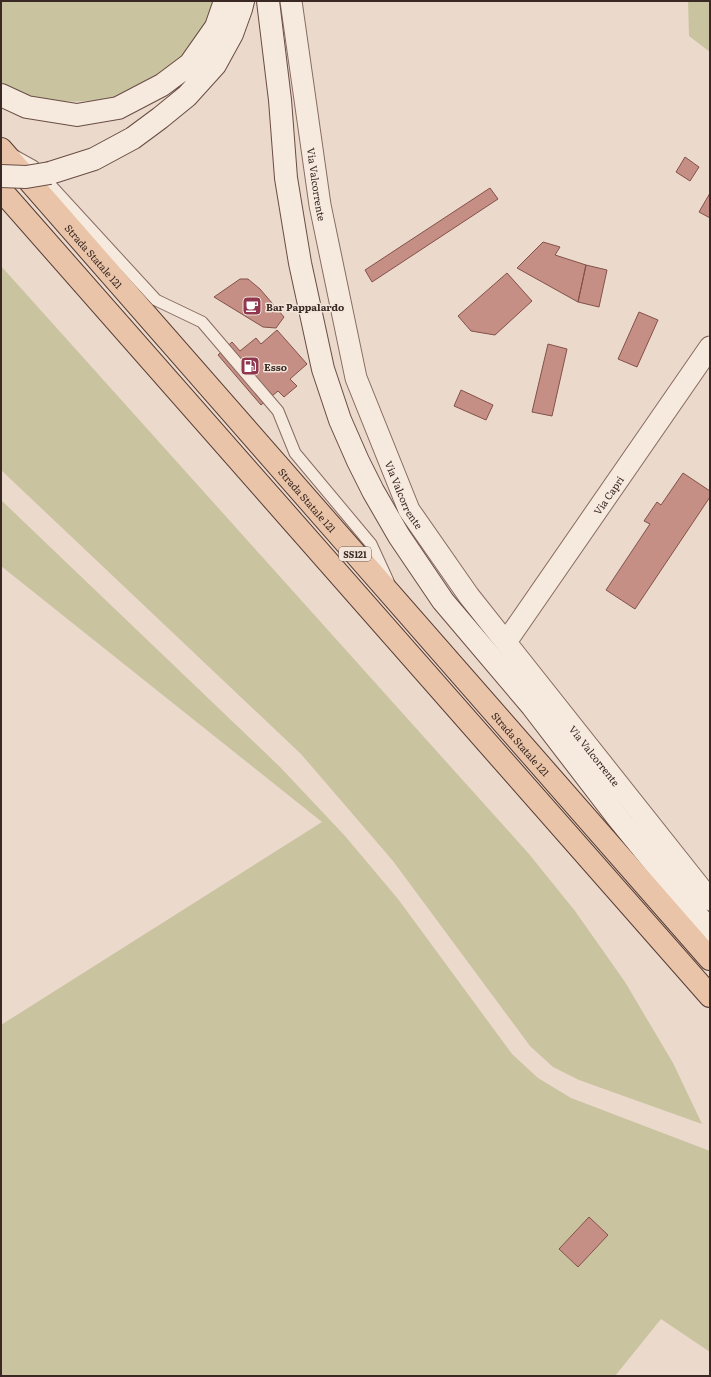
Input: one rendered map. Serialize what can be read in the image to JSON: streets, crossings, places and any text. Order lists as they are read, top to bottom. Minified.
{"streets":{"main road":["Strada Statale 121","SS121"],"street":["Via Valcorrente","Via Capri"]},"crossings":[["Via Valcorrente","Via Capri"]],"places":{"cafe":["Bar Pappalardo"],"fuel station":["Esso"]}}
